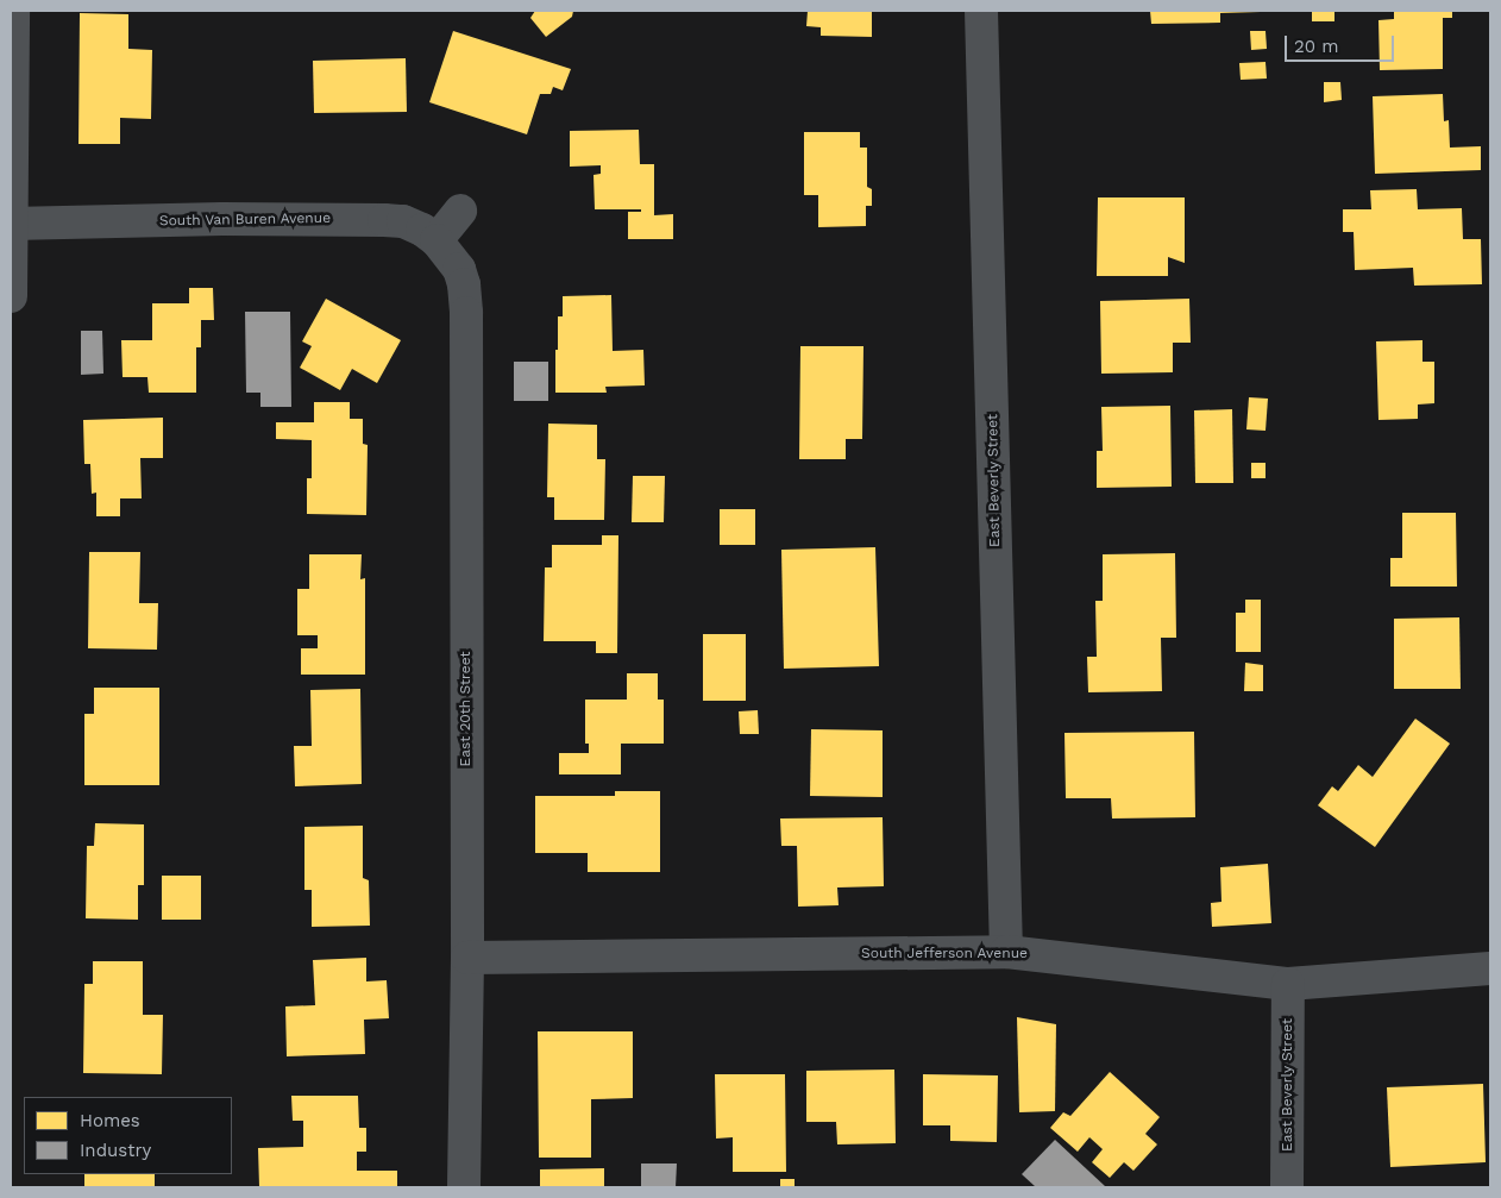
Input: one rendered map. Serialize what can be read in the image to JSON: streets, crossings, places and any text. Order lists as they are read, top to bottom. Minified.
{"streets":{"street":["South Van Buren Avenue","East Beverly Street","East 20th Street","South Jefferson Avenue"]},"crossings":[["South Van Buren Avenue","East 20th Street"],["East Beverly Street","South Jefferson Avenue"],["East 20th Street","South Jefferson Avenue"]],"legend":["Homes","Industry"],"scale_bar":"20 m"}
